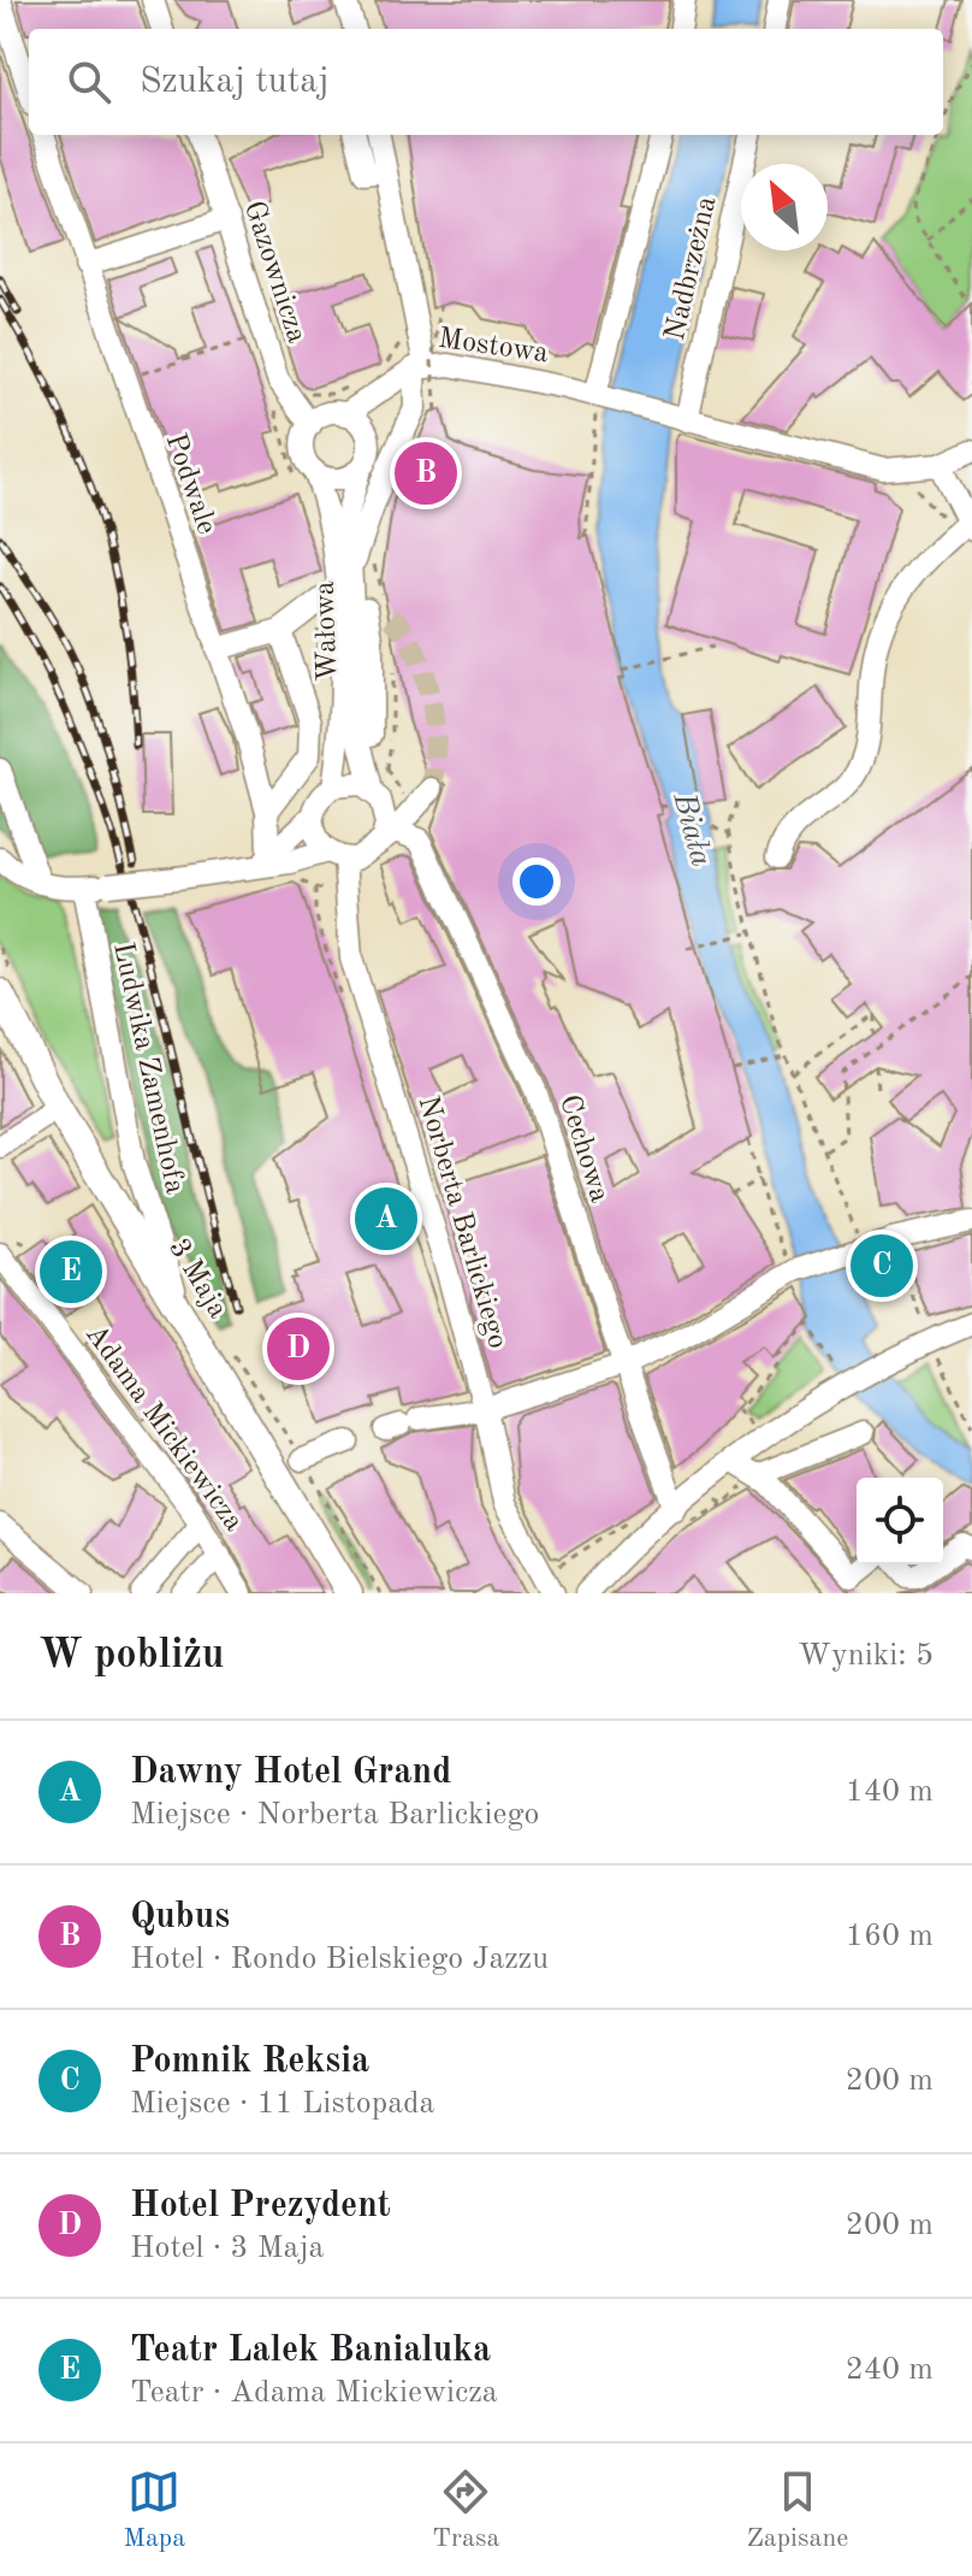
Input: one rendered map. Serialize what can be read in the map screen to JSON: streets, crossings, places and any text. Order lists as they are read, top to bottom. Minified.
{"streets":{"main road":["3 Maja"],"street":["Nadbrzeżna","Gazownicza","Mostowa","Podwale","Wałowa","Ludwika Zamenhofa","Cechowa","Norberta Barlickiego","Adama Mickiewicza"]},"crossings":[["Nadbrzeżna","Mostowa"],["Gazownicza","Mostowa"],["Gazownicza","Wałowa"],["Mostowa","Wałowa"],["Wałowa","Cechowa"],["Wałowa","Norberta Barlickiego"],["Ludwika Zamenhofa","3 Maja"],["Cechowa","Norberta Barlickiego"]],"water":["Biała"],"north":"top left","page":{"search":"Szukaj tutaj","pins":["B","A","C","E","D"],"heading":["W pobliżu","Wyniki: 5"],"list":[{"mark":"A","name":"Dawny Hotel Grand","note":"Miejsce · Norberta Barlickiego","value":"140 m"},{"mark":"B","name":"Qubus","note":"Hotel · Rondo Bielskiego Jazzu","value":"160 m"},{"mark":"C","name":"Pomnik Reksia","note":"Miejsce · 11 Listopada","value":"200 m"},{"mark":"D","name":"Hotel Prezydent","note":"Hotel · 3 Maja","value":"200 m"},{"mark":"E","name":"Teatr Lalek Banialuka","note":"Teatr · Adama Mickiewicza","value":"240 m"}],"nav":["Mapa","Trasa","Zapisane"]}}
